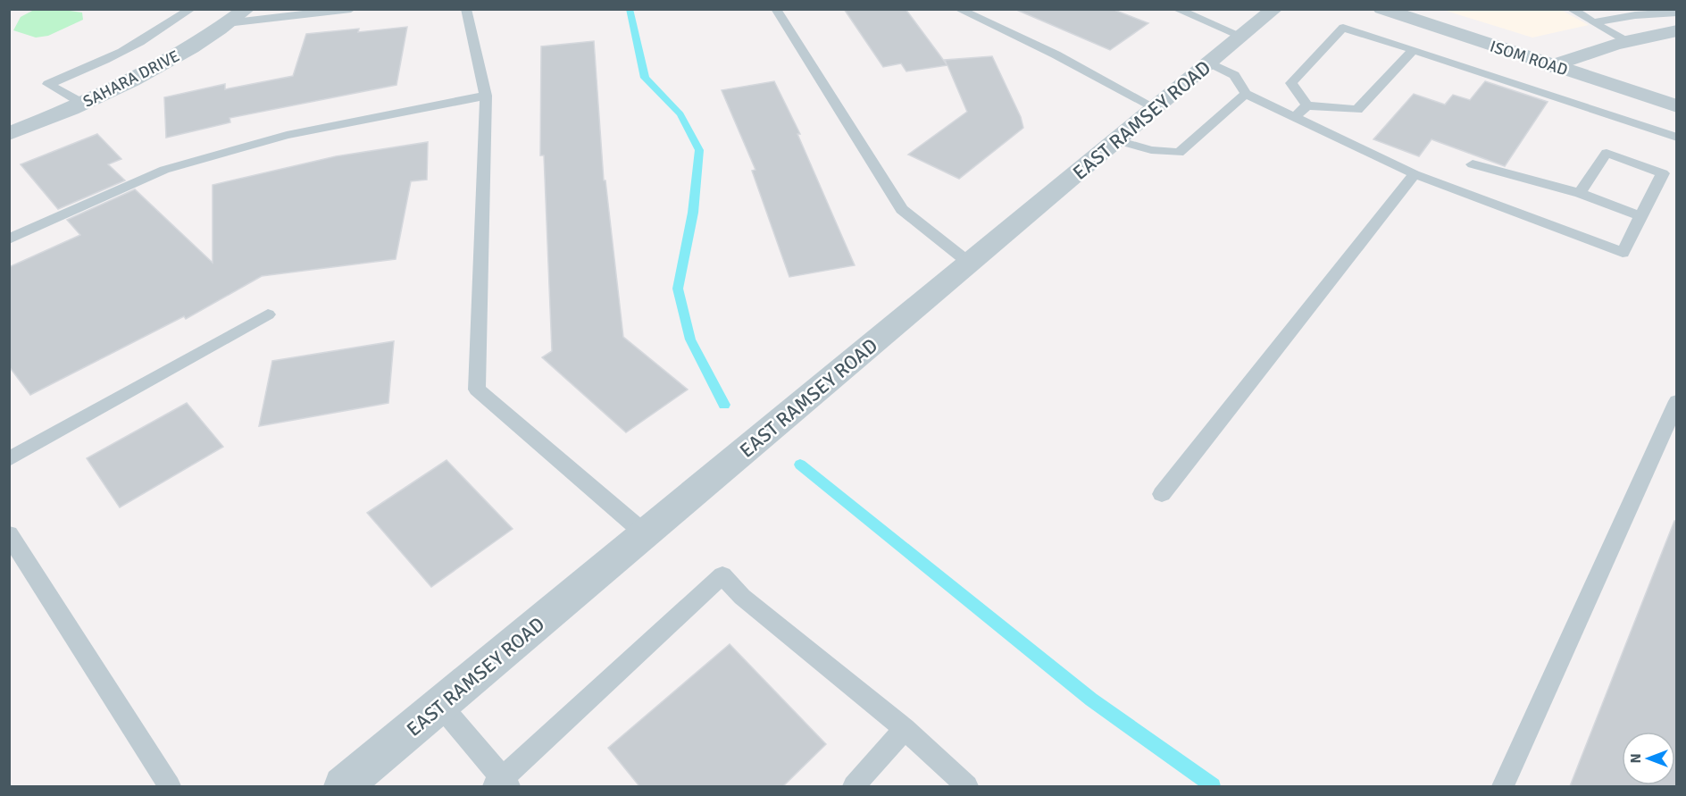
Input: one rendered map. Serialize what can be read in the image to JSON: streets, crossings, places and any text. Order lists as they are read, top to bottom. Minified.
{"streets":{"street":["ISOM ROAD","SAHARA DRIVE","EAST RAMSEY ROAD"]},"north":"left"}
